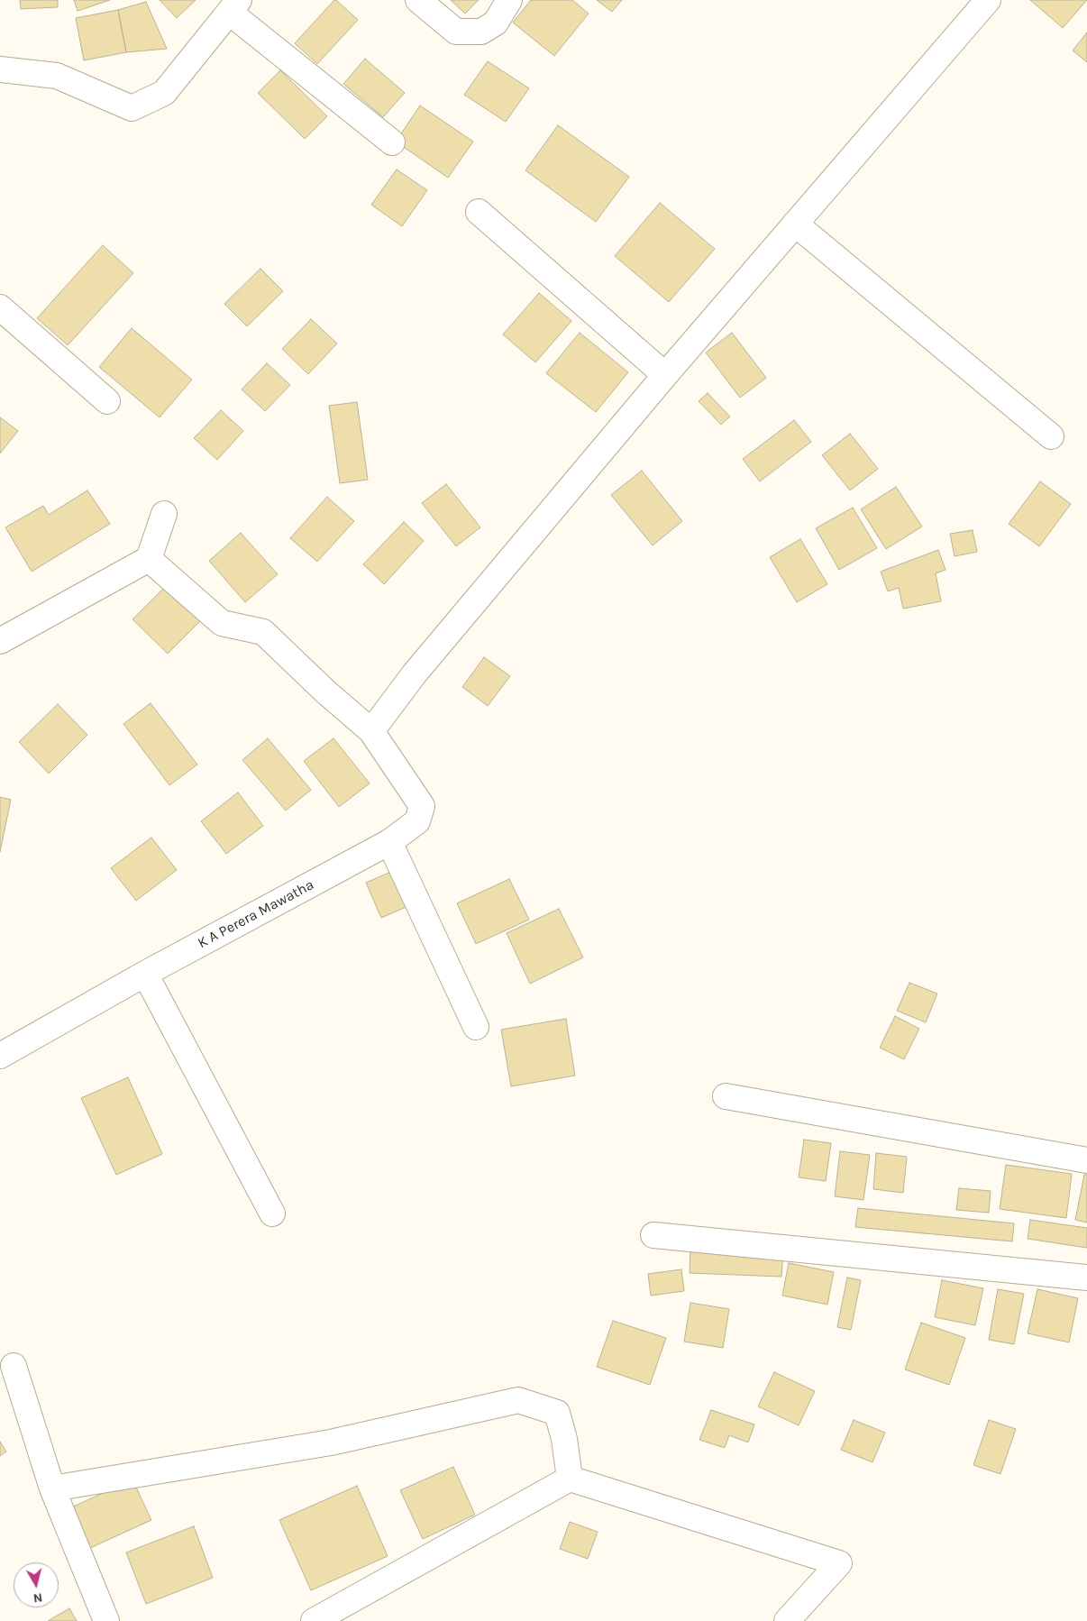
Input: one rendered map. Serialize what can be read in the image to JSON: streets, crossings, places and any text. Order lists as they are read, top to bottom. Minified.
{"streets":{"street":["K A Perera Mawatha"]},"north":"bottom"}
